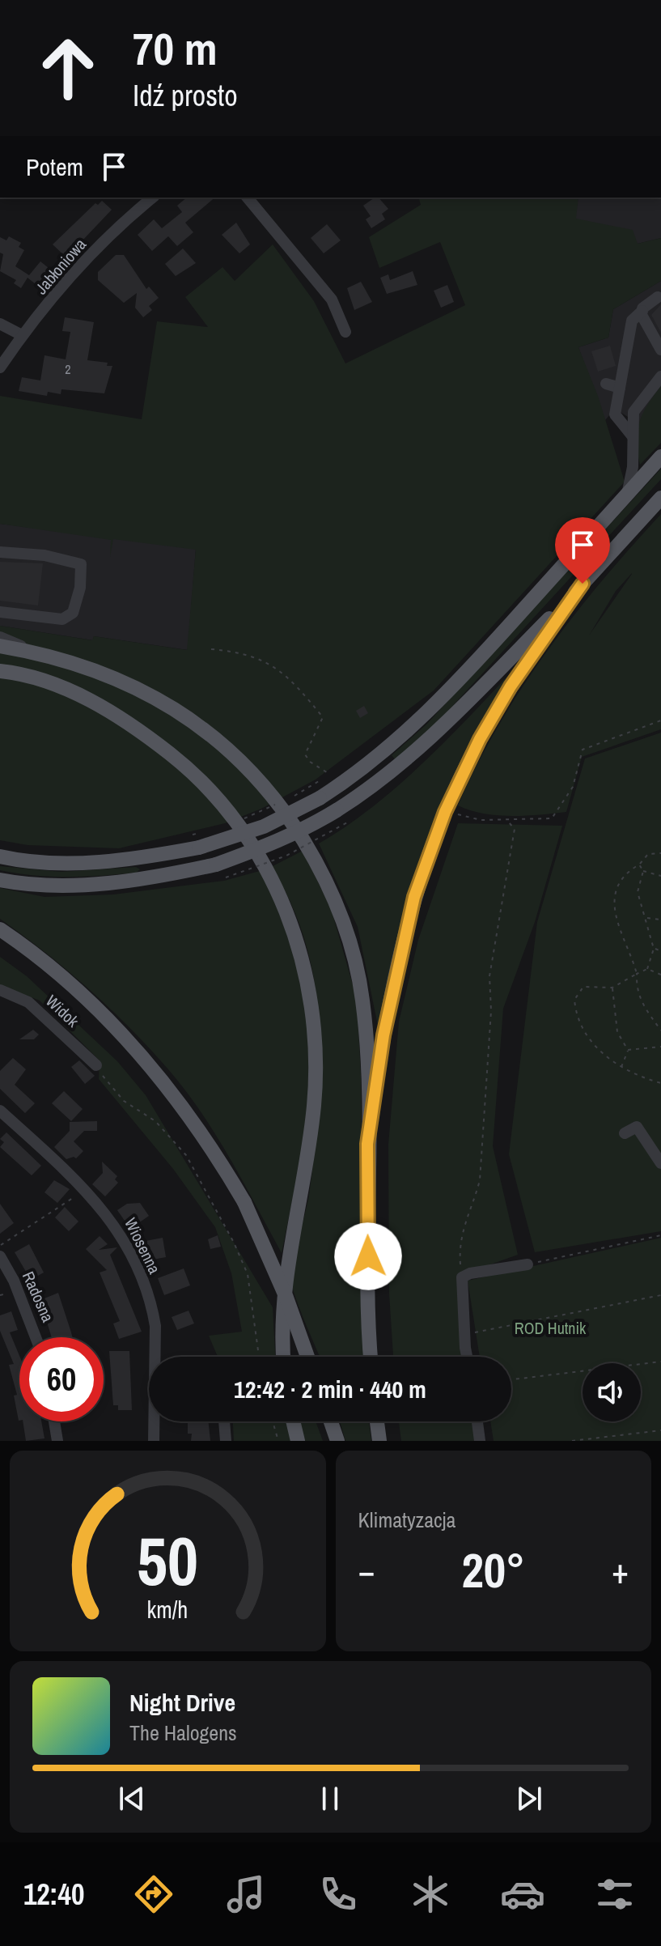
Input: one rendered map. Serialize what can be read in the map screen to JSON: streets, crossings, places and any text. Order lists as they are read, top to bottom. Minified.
{"streets":{"street":["Jabłoniowa","Widok","Wiosenna","Radosna"]},"parks":["ROD Hutnik"],"house_numbers":["2"],"page":{"turn":["70 m","Idź prosto"],"then":"Potem","limit":"60","trip":"12:42 · 2 min · 440 m","tile":"Klimatyzacja","heat":["−","20°","+"],"song":["Night Drive","The Halogens"],"tabs":"12:40","gauge":["50","km/h"]}}
